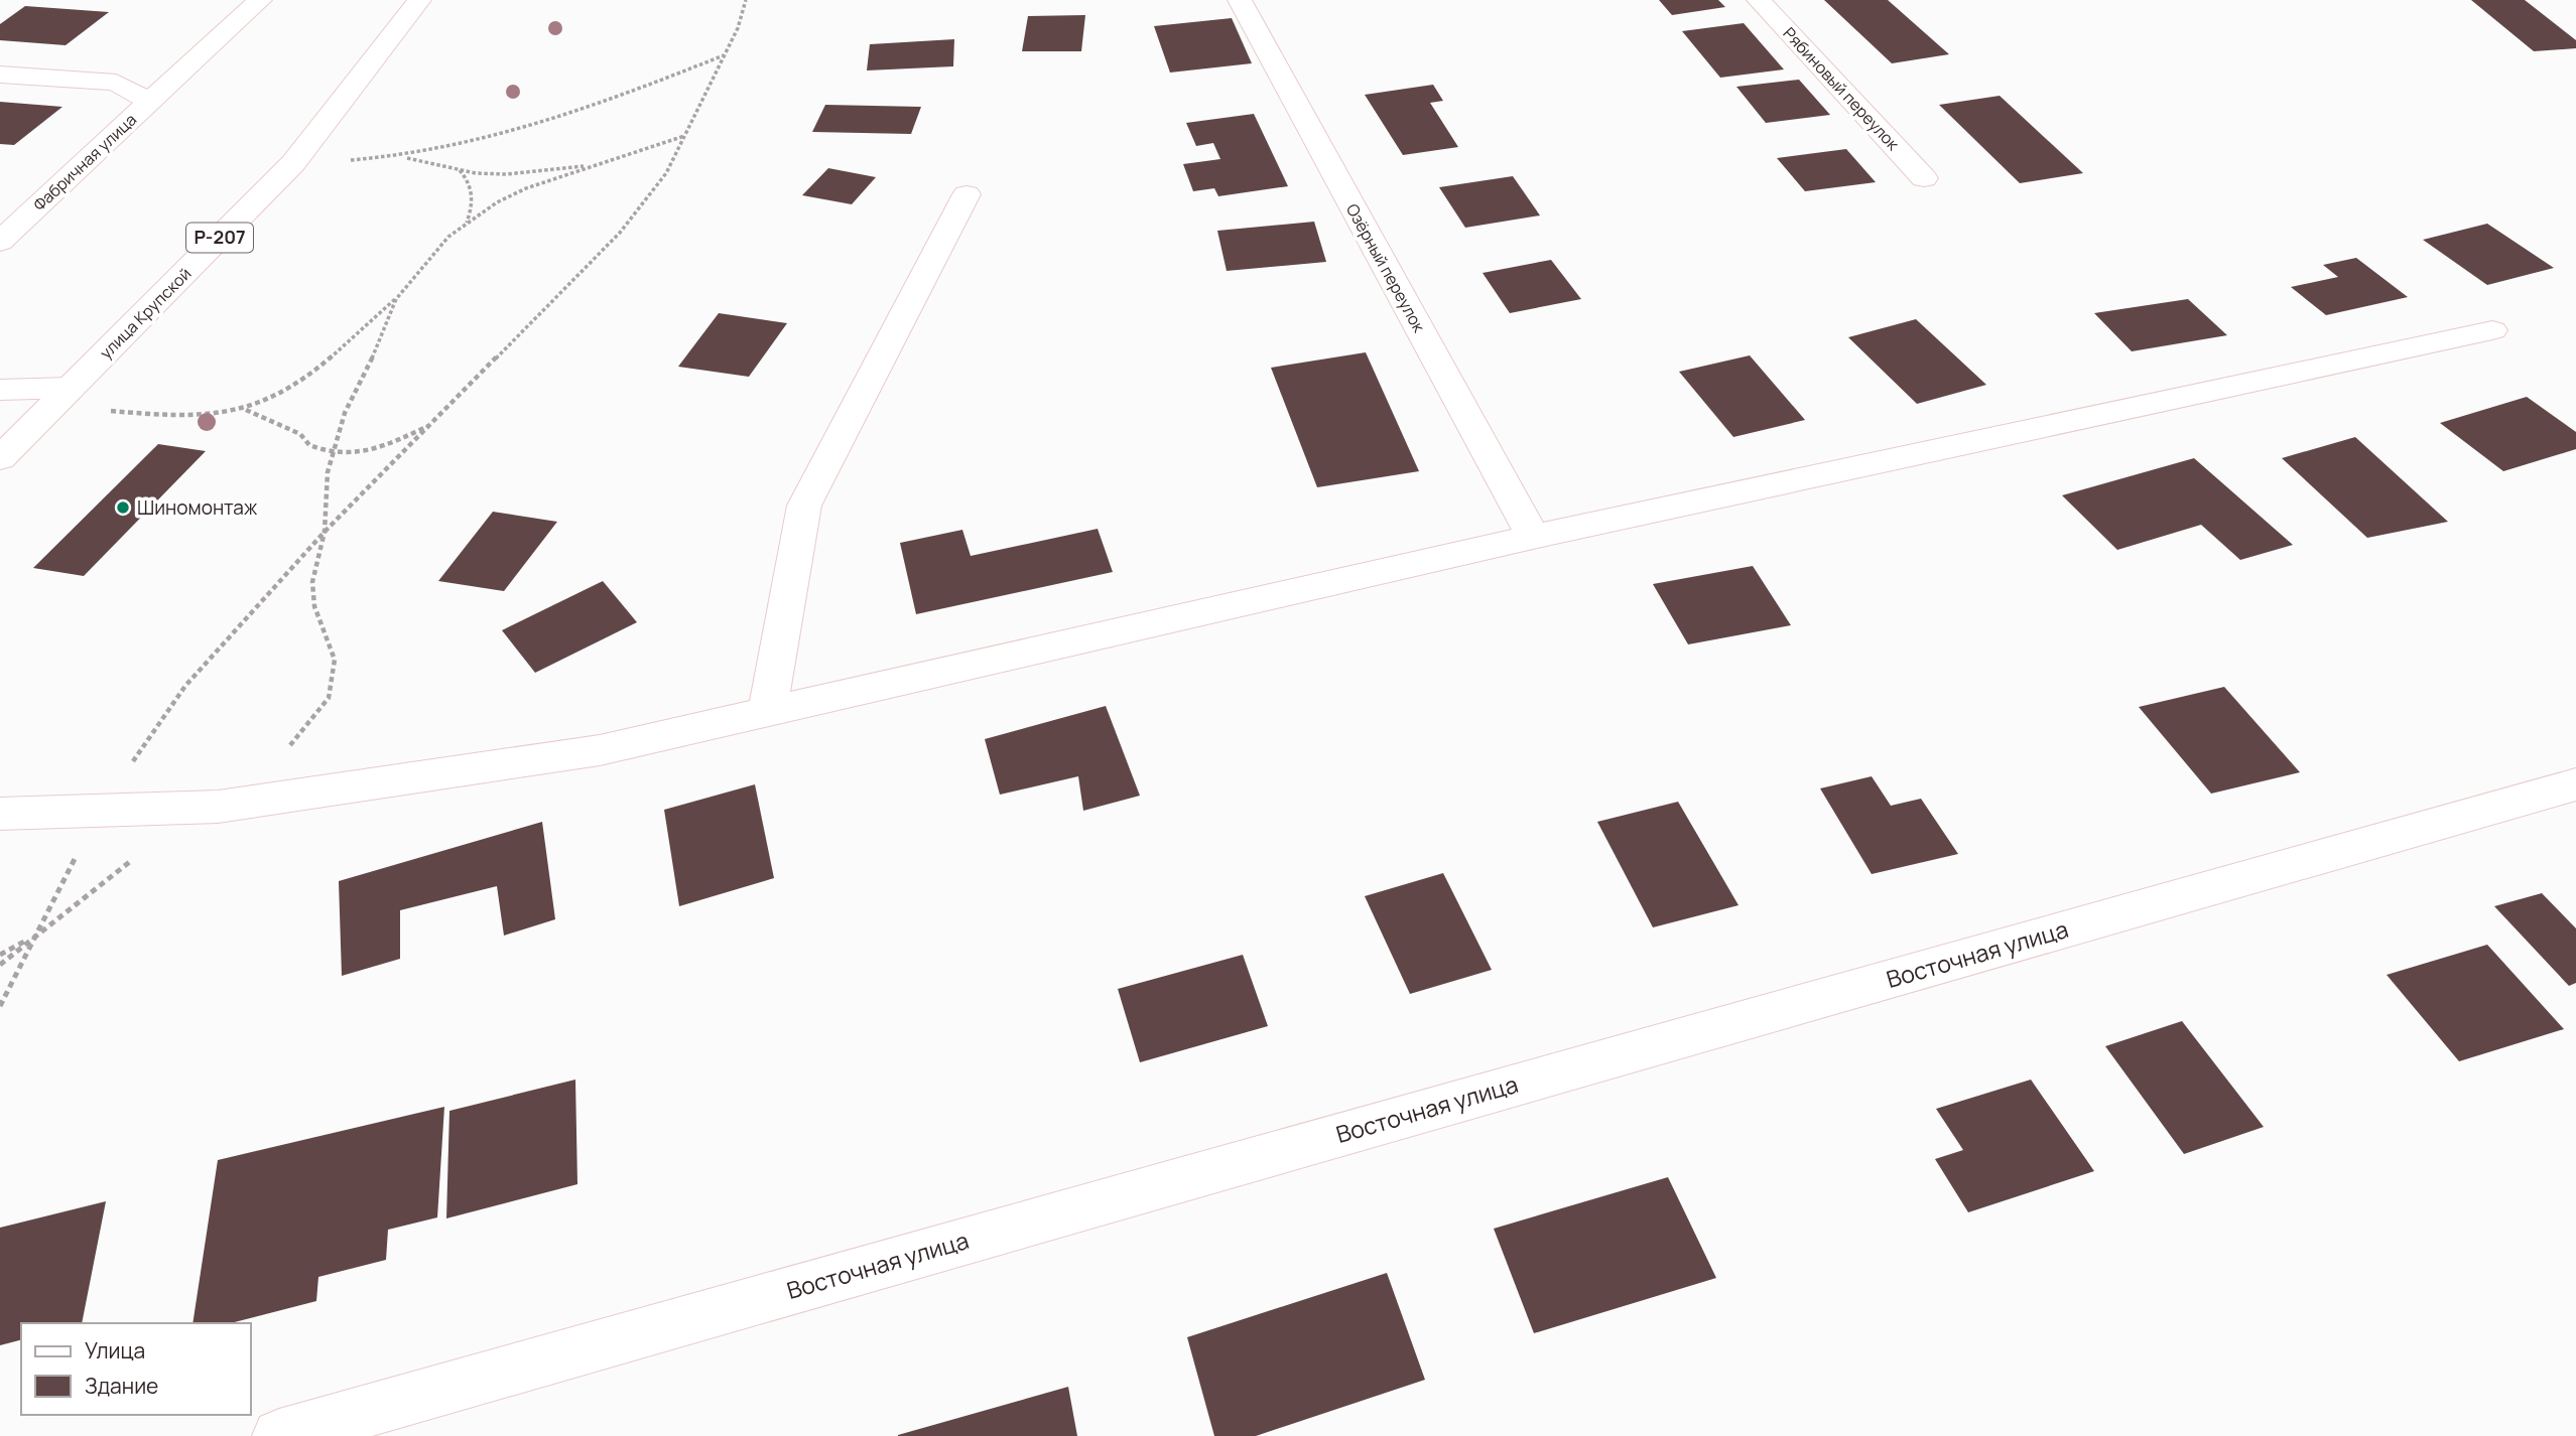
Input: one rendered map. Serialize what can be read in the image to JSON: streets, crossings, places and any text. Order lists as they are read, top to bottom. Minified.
{"streets":{"street":["Рябиновый переулок","Фабричная улица","Р-207","Озёрный переулок","улица Крупской","Восточная улица"]},"places":["Шиномонтаж"],"legend":["Улица","Здание"]}
